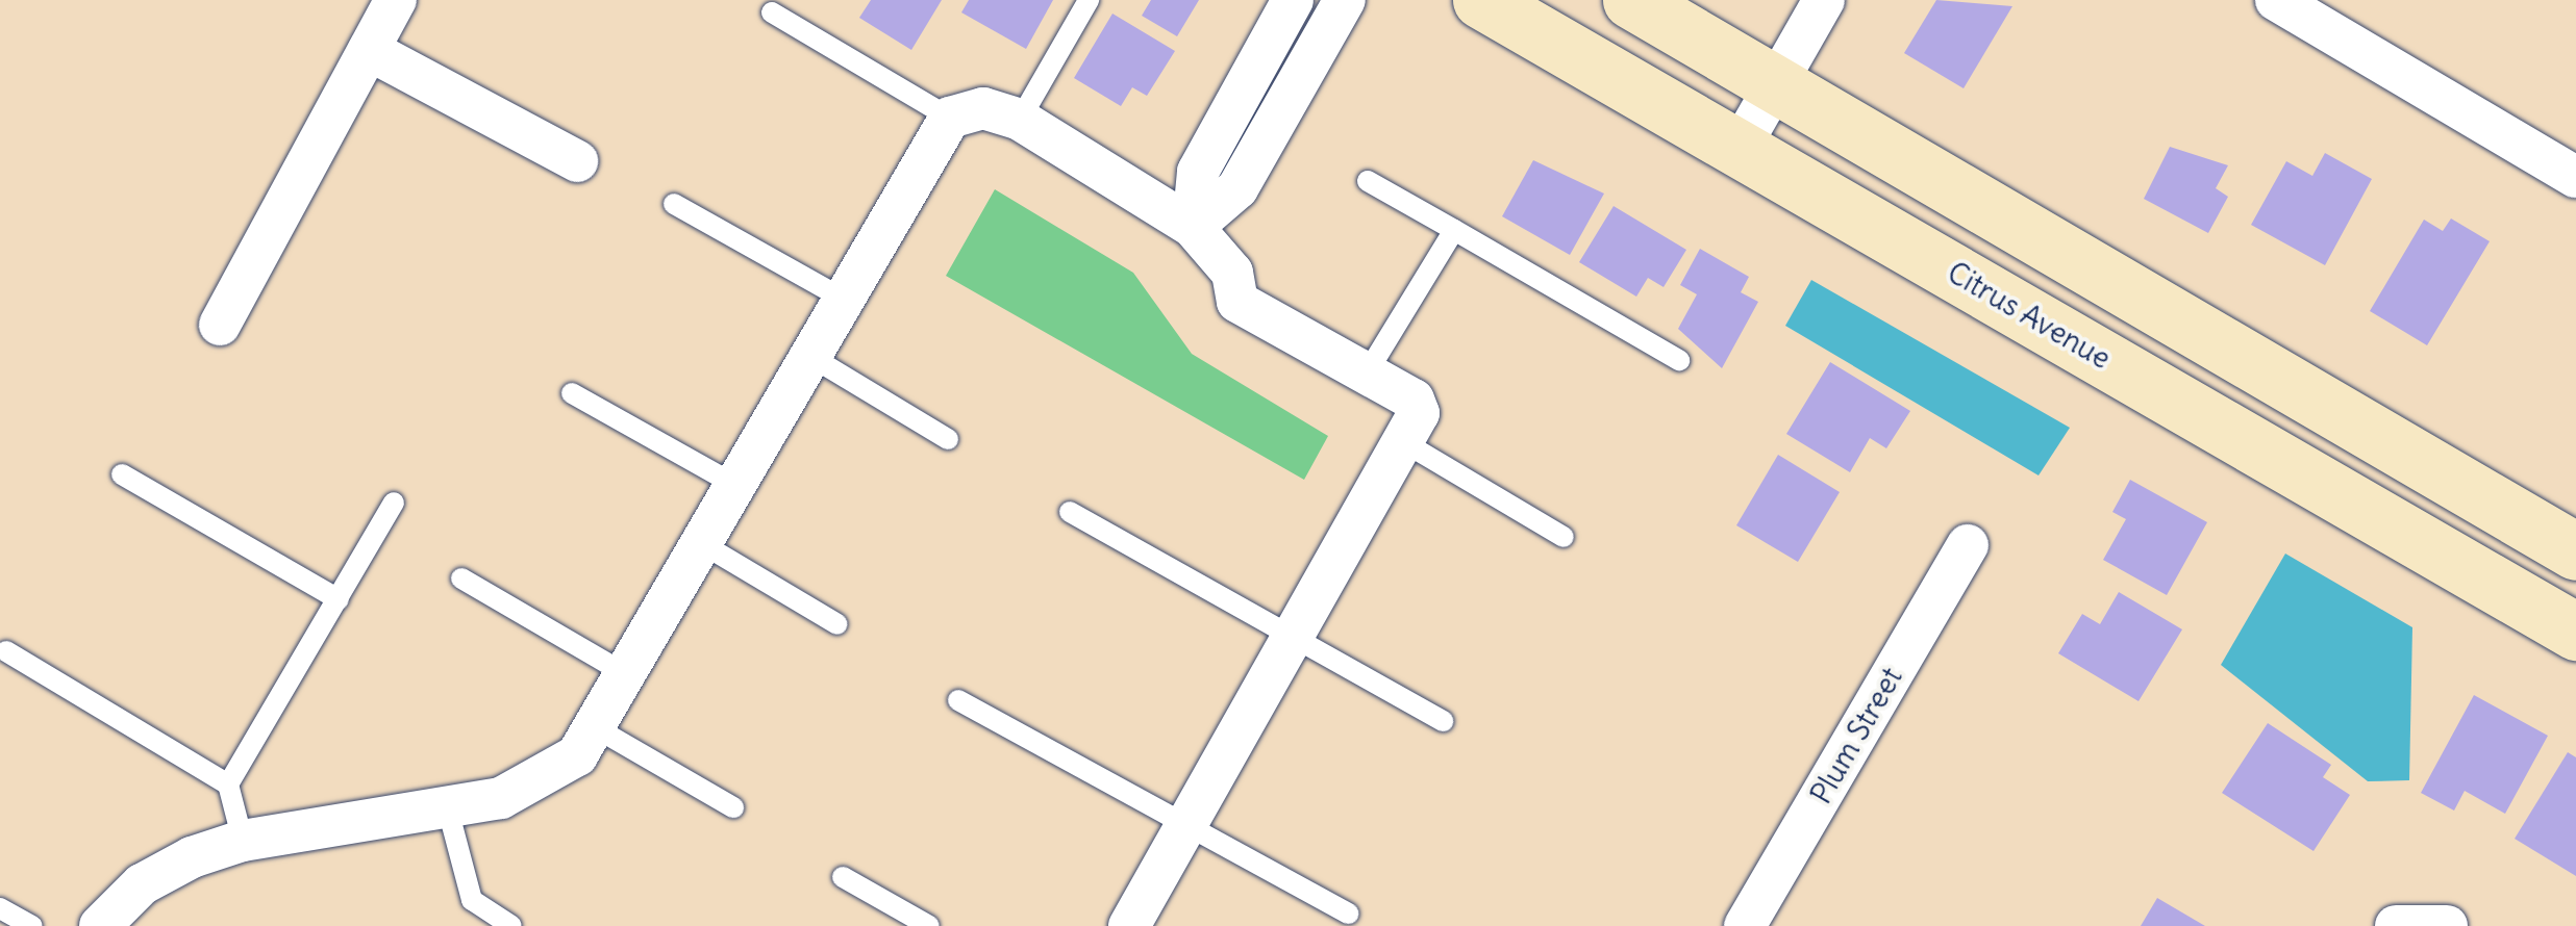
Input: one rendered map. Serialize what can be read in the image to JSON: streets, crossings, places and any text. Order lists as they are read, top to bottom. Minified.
{"streets":{"main road":["Citrus Avenue"],"street":["Plum Street"]}}
